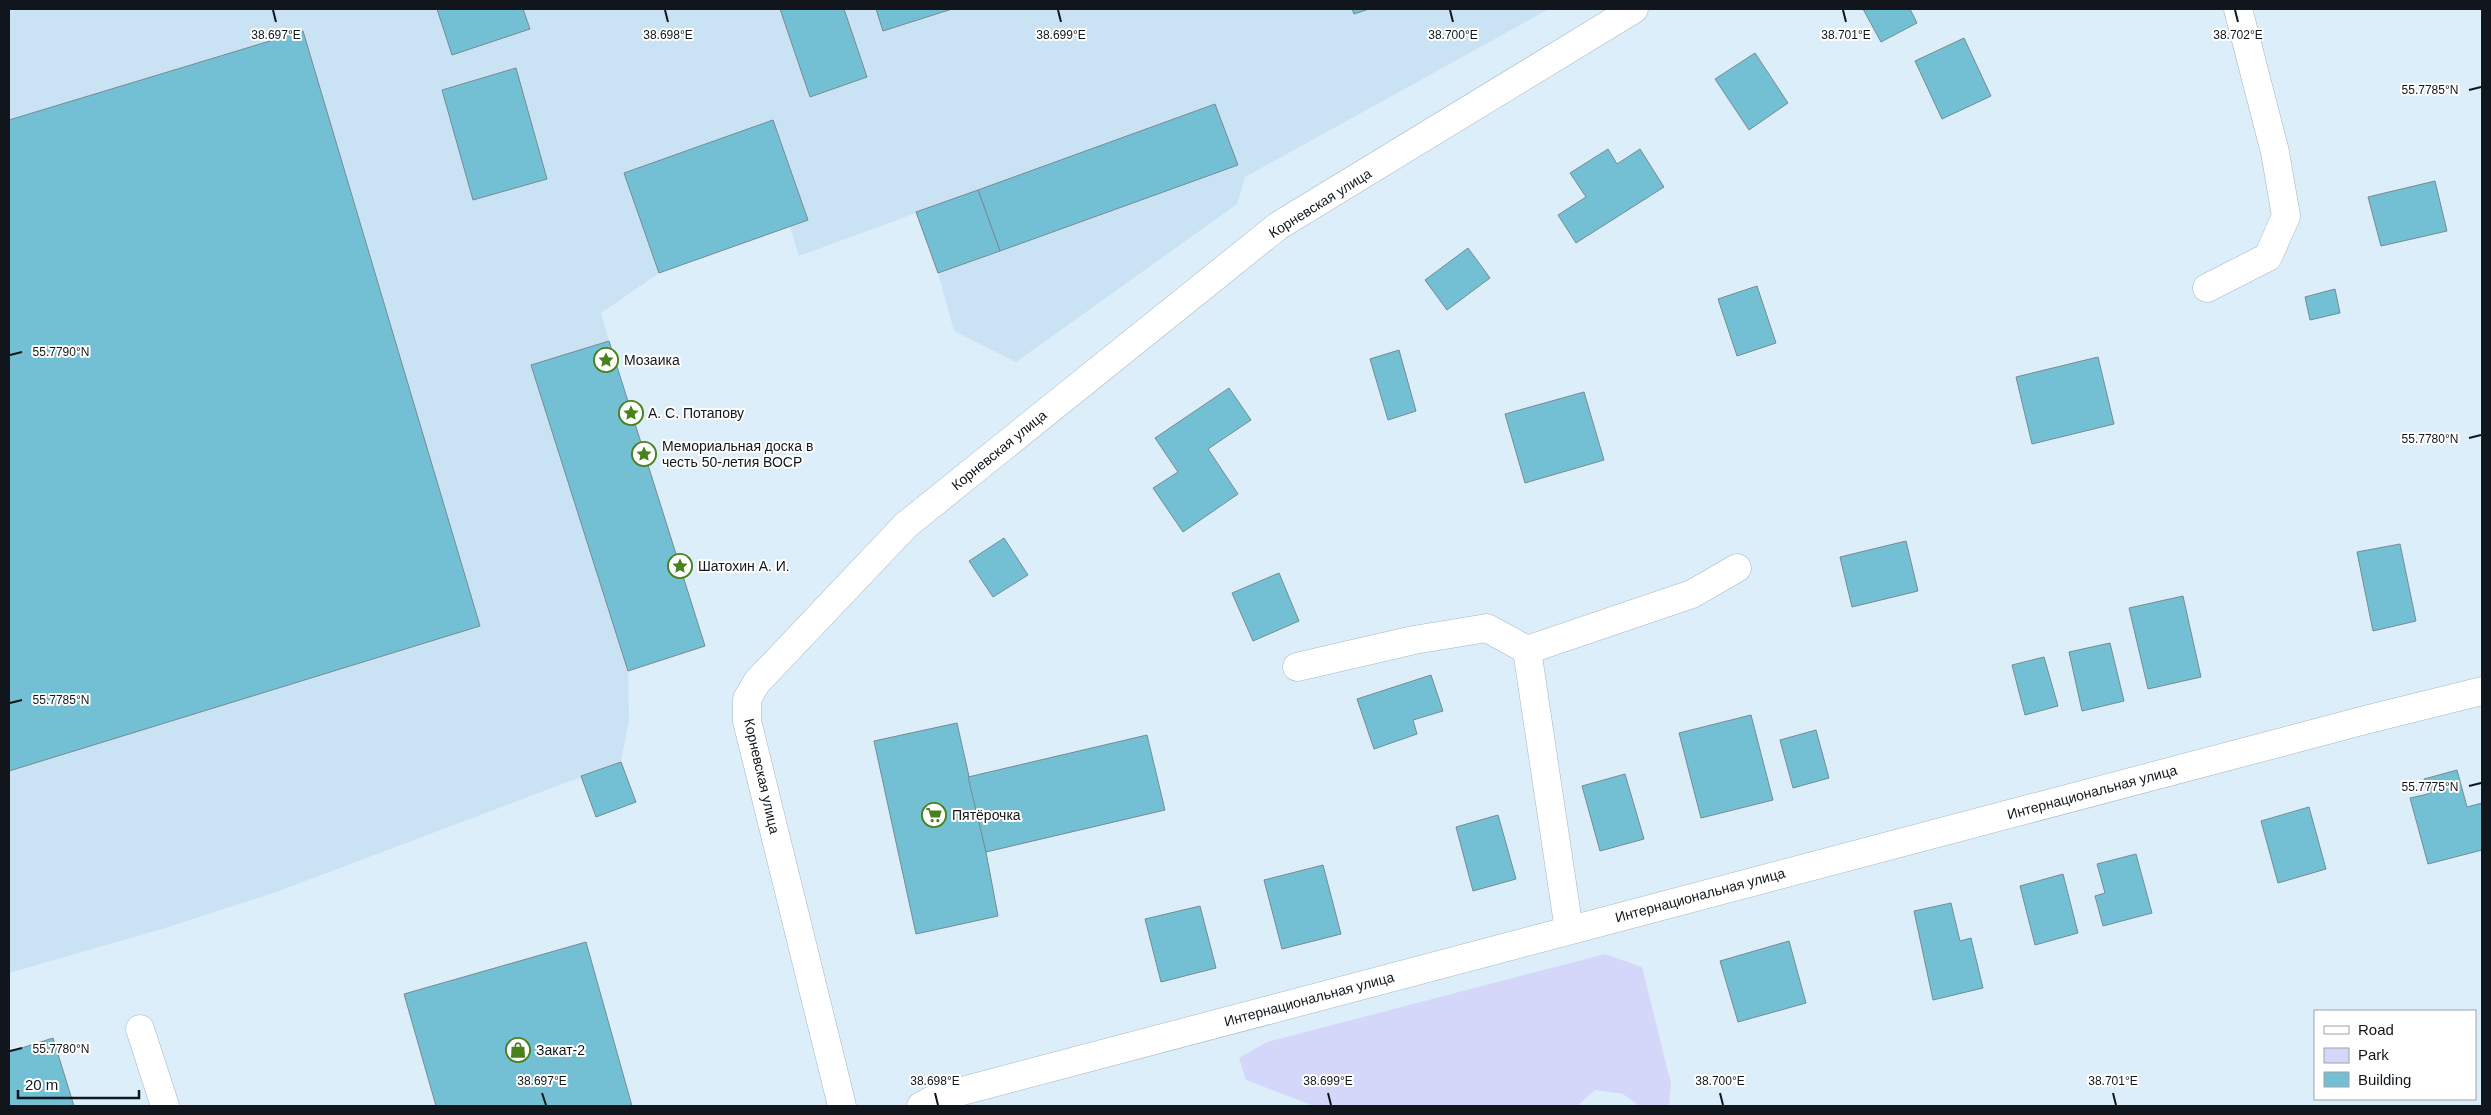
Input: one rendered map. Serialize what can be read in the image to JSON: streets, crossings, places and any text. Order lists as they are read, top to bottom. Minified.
{"streets":{"street":["Корневская улица","Интернациональная улица"]},"places":{"place":["Мозаика","А. С. Потапову","Мемориальная доска в честь 50-летия ВОСР","Шатохин А. И."],"supermarket":["Пятёрочка"],"shop":["Закат-2"]},"legend":["Road","Park","Building"],"scale_bar":"20 m","coordinates":["38.700°E","38.702°E","38.697°E","38.698°E","38.699°E","38.701°E","55.7785°N","55.7790°N","55.7780°N","55.7775°N"]}
